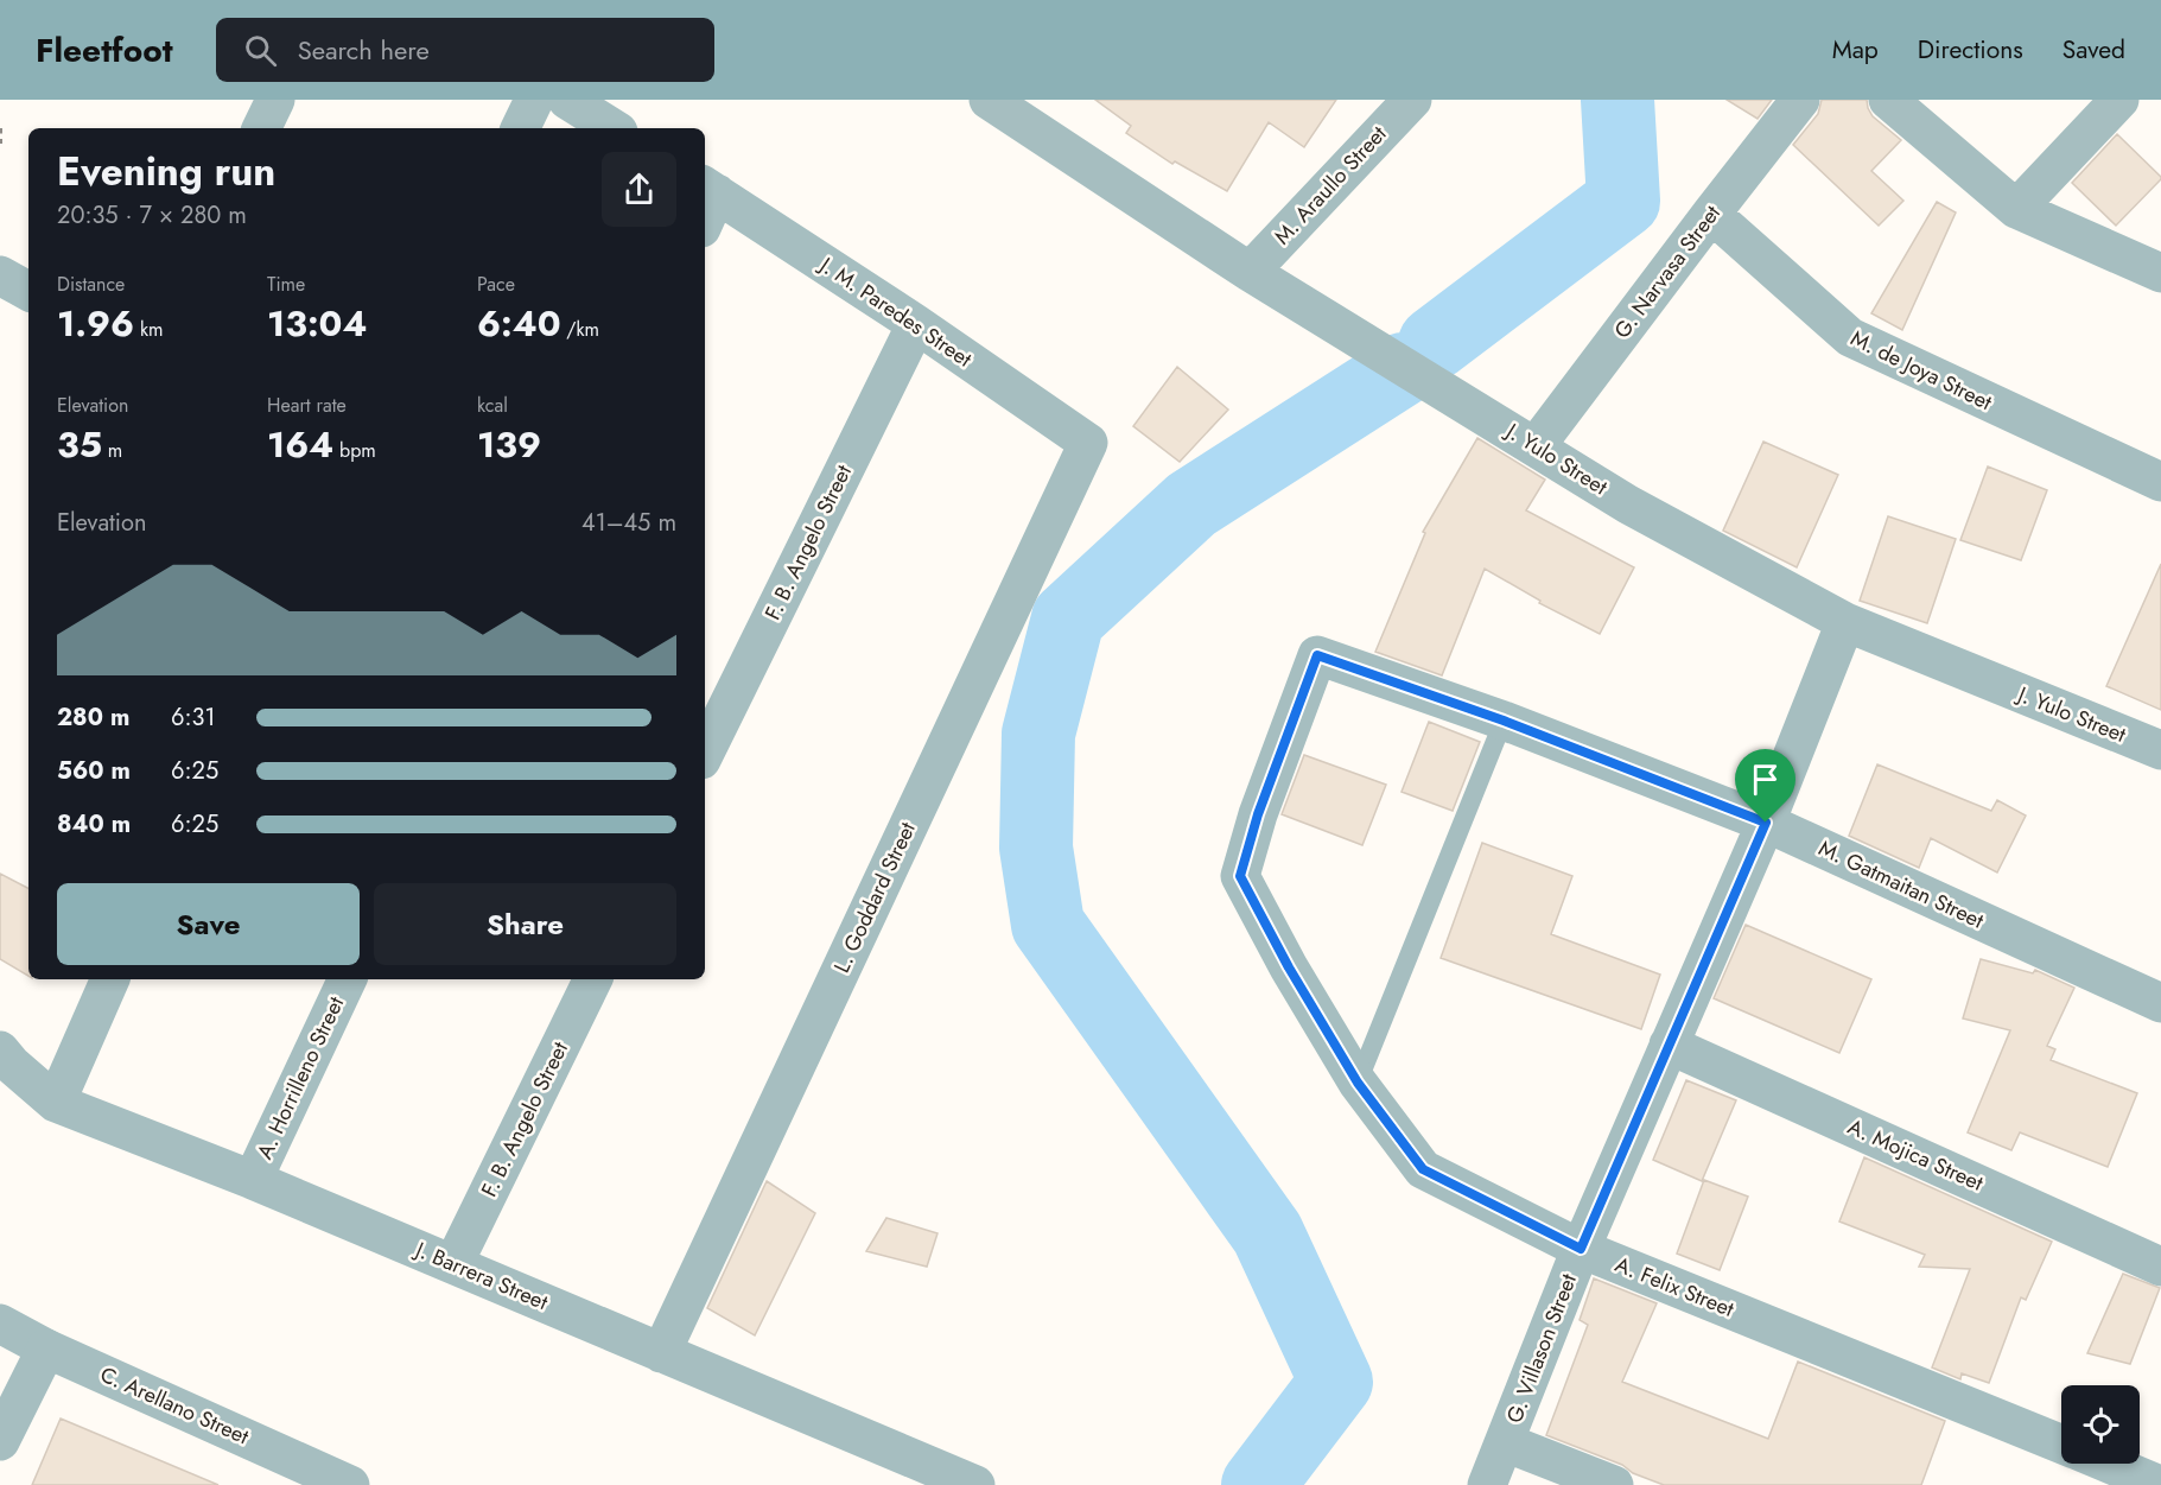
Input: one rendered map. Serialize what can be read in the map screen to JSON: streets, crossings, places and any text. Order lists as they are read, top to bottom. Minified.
{"streets":{"street":["M. Araullo Street","G. Narvasa Street","J. M. Paredes Street","M. de Joya Street","J. Yulo Street","F. B. Angelo Street","M. Gatmaitan Street","L. Goddard Street","A. Horrilleno Street","A. Mojica Street","J. Barrera Street","A. Felix Street","G. Villason Street","C. Arellano Street"]},"crossings":[["M. Araullo Street","J. Yulo Street"],["G. Narvasa Street","M. de Joya Street"],["G. Narvasa Street","J. Yulo Street"],["J. M. Paredes Street","F. B. Angelo Street"],["J. M. Paredes Street","L. Goddard Street"],["J. Yulo Street","G. Villason Street"],["F. B. Angelo Street","J. Barrera Street"],["M. Gatmaitan Street","A. Felix Street"],["M. Gatmaitan Street","G. Villason Street"],["L. Goddard Street","J. Barrera Street"],["A. Horrilleno Street","J. Barrera Street"],["A. Mojica Street","G. Villason Street"],["A. Felix Street","G. Villason Street"]],"page":{"header":"Fleetfoot","search":"Search here","nav":["Map","Directions","Saved"],"heading":["Evening run","20:35 · 7 × 280 m"],"stats":[["Distance","1.96 km"],["Time","13:04"],["Pace","6:40 /km"],["Elevation","35 m"],["Heart rate","164 bpm"],["kcal","139"]],"chart":["Elevation","41–45 m"],"list":[{"name":"280 m","note":"6:31"},{"name":"560 m","note":"6:25"},{"name":"840 m","note":"6:25"}],"buttons":["Save","Share"]}}
